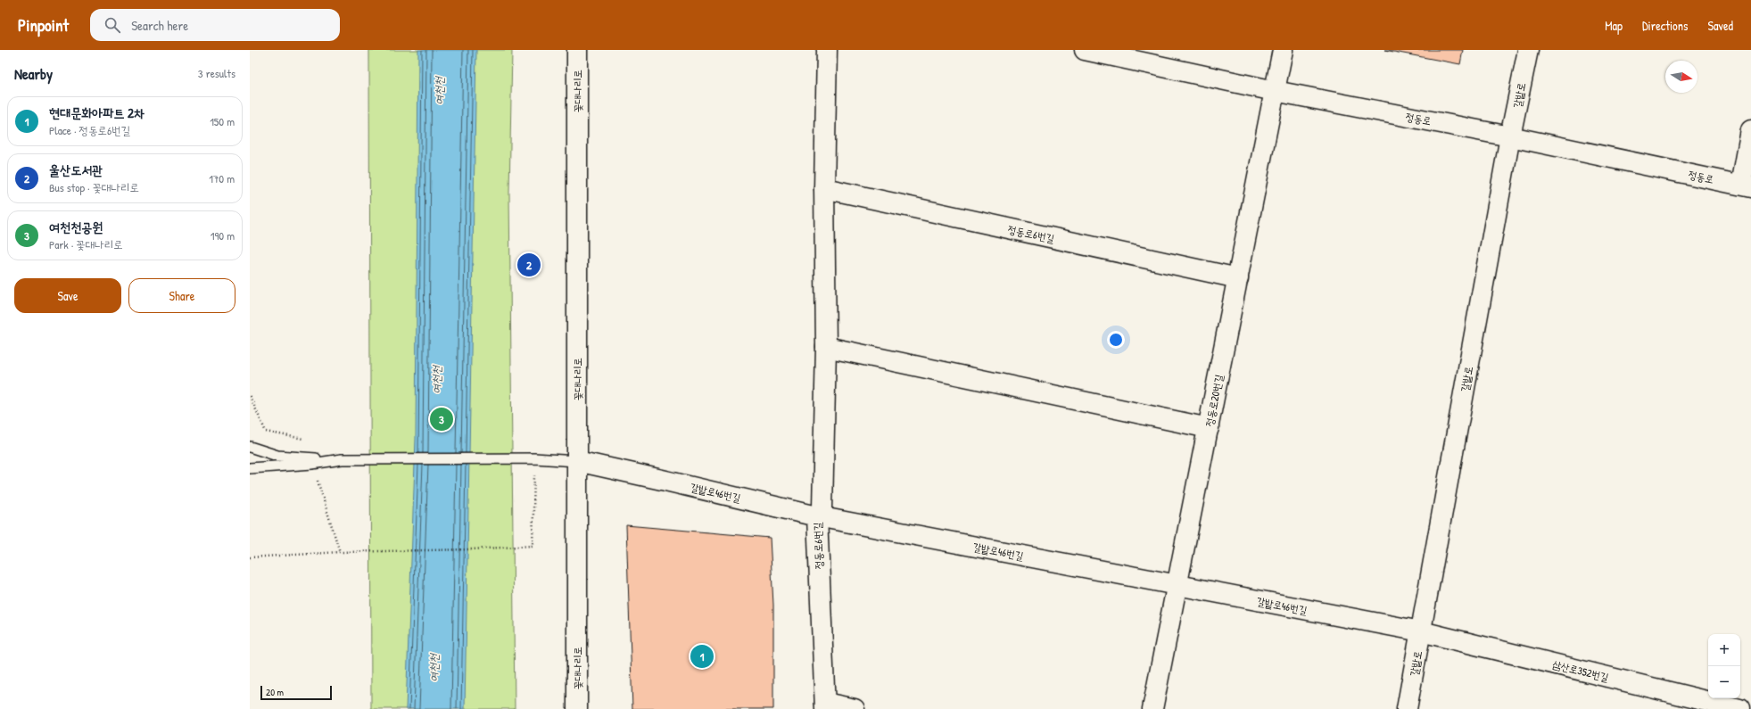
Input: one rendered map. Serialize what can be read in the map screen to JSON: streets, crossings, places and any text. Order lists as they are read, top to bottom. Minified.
{"streets":{"street":["꽃대나리로","갈밭로","정동로","정동로6번길","정동로20번길","갈밭로46번길","삼산로352번길"]},"crossings":[["꽃대나리로","갈밭로46번길"],["갈밭로","정동로"],["갈밭로","갈밭로46번길"],["갈밭로","삼산로352번길"],["정동로","정동로20번길"],["정동로6번길","정동로20번길"],["정동로6번길","갈밭로46번길"],["정동로20번길","갈밭로46번길"],["갈밭로46번길","삼산로352번길"]],"water":["여천천"],"scale_bar":"20 m","north":"right","page":{"header":"Pinpoint","search":"Search here","nav":["Map","Directions","Saved"],"heading":["Nearby","3 results"],"list":[{"mark":"1","name":"현대문화아파트 2차","note":"Place · 정동로6번길","value":"150 m"},{"mark":"2","name":"울산도서관","note":"Bus stop · 꽃대나리로","value":"170 m"},{"mark":"3","name":"여천천공원","note":"Park · 꽃대나리로","value":"190 m"}],"pins":["2","3","1"],"buttons":["Save","Share"],"map_buttons":["+","−"],"scale":"20 m"}}
